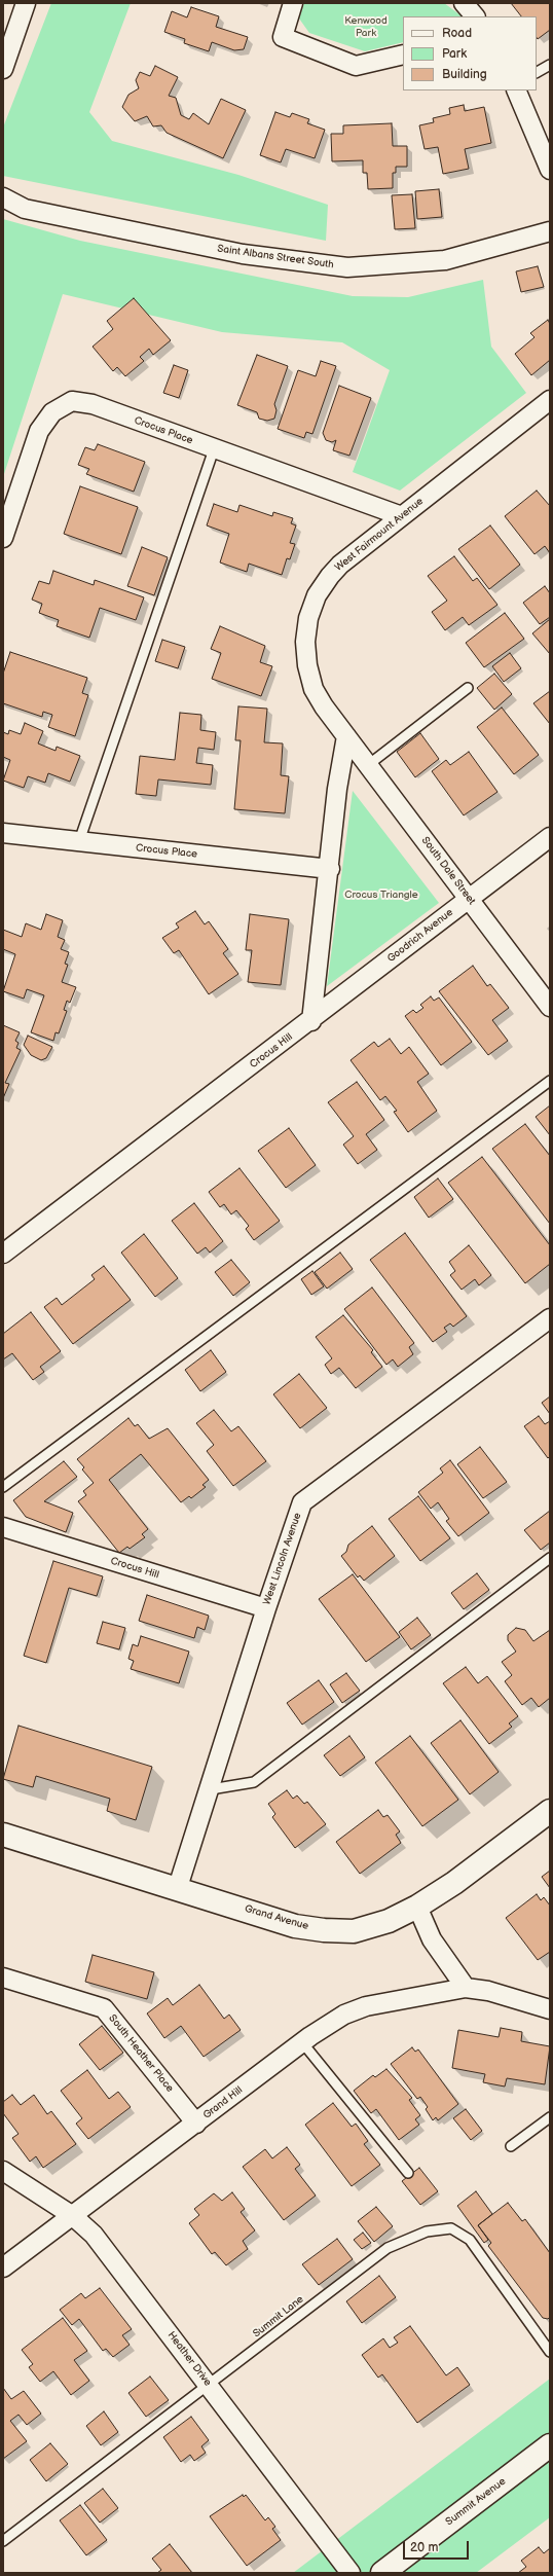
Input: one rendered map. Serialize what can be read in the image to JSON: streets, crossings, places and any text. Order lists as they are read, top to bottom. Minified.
{"streets":{"main road":["Grand Avenue","Summit Avenue"],"street":["Saint Albans Street South","Crocus Place","West Fairmount Avenue","South Dale Street","Goodrich Avenue","Crocus Hill","West Lincoln Avenue","South Heather Place","Grand Hill","Heather Drive"],"lane":["Summit Lane"]},"crossings":[["Crocus Place","West Fairmount Avenue"],["West Fairmount Avenue","South Dale Street"],["South Dale Street","Goodrich Avenue"],["Goodrich Avenue","Crocus Hill"],["Crocus Hill","West Lincoln Avenue"],["West Lincoln Avenue","Grand Avenue"],["South Heather Place","Grand Hill"],["Grand Hill","Heather Drive"],["Summit Lane","Heather Drive"]],"parks":["Kenwood Park","Crocus Triangle"],"legend":["Road","Park","Building"],"scale_bar":"20 m"}
